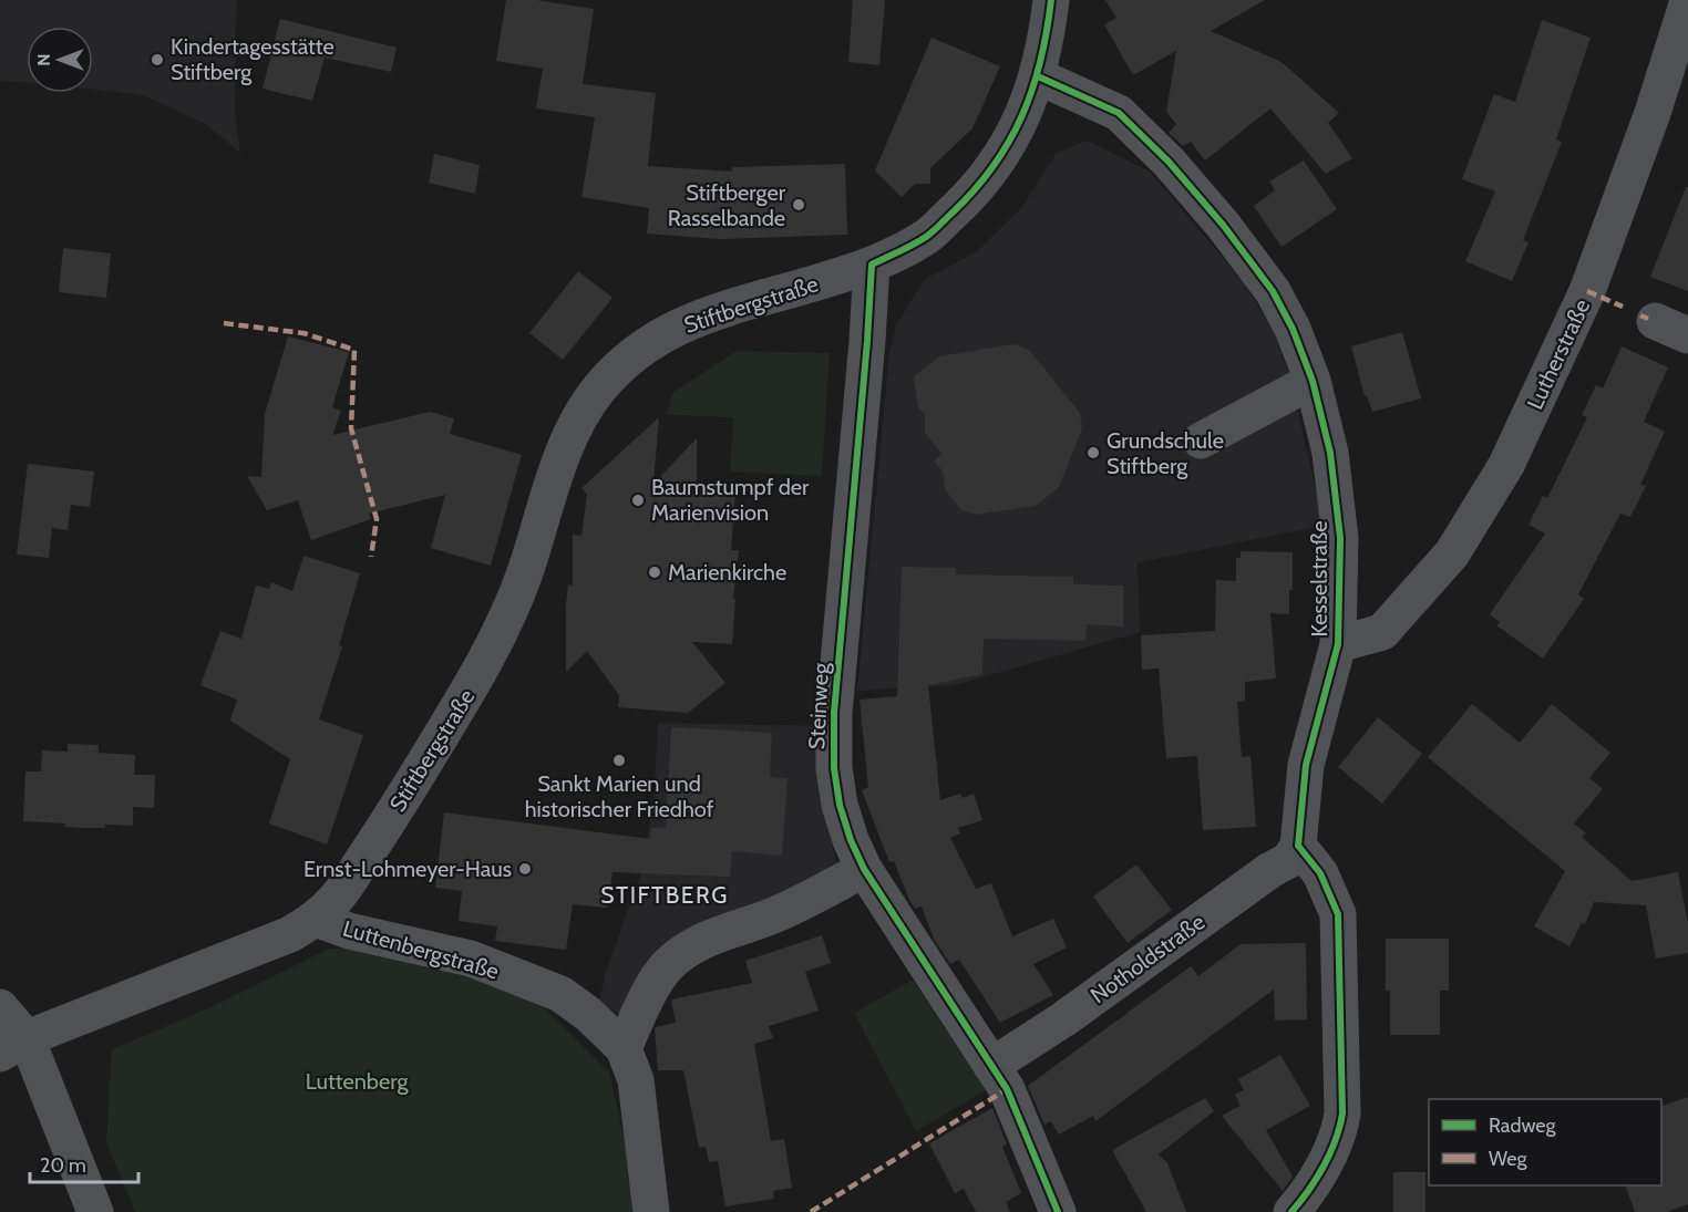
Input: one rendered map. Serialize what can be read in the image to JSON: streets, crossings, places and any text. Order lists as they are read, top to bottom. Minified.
{"streets":{"street":["Stiftbergstraße","Lutherstraße","Kesselstraße","Steinweg","Luttenbergstraße","Notholdstraße"]},"crossings":[["Stiftbergstraße","Kesselstraße"],["Stiftbergstraße","Steinweg"],["Stiftbergstraße","Luttenbergstraße"],["Lutherstraße","Kesselstraße"],["Kesselstraße","Notholdstraße"],["Steinweg","Notholdstraße"]],"districts":["STIFTBERG"],"parks":["Luttenberg"],"places":["Kindertagesstätte Stiftberg","Stiftberger Rasselbande","Grundschule Stiftberg","Baumstumpf der Marienvision","Marienkirche","Sankt Marien und historischer Friedhof","Ernst-Lohmeyer-Haus"],"legend":["Radweg","Weg"],"scale_bar":"20 m","north":"left"}
